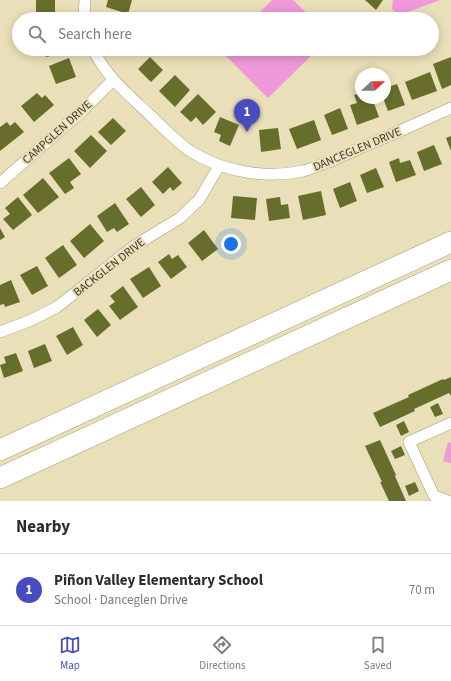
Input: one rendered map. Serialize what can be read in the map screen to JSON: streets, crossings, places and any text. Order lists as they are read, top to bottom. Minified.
{"streets":{"street":["CAMPGLEN DRIVE","DANCEGLEN DRIVE","BACKGLEN DRIVE"]},"crossings":[["CAMPGLEN DRIVE","DANCEGLEN DRIVE"],["DANCEGLEN DRIVE","BACKGLEN DRIVE"]],"north":"right","page":{"search":"Search here","pins":"1","heading":"Nearby","list":[{"mark":"1","name":"Piñon Valley Elementary School","note":"School · Danceglen Drive","value":"70 m"}],"nav":["Map","Directions","Saved"]}}
